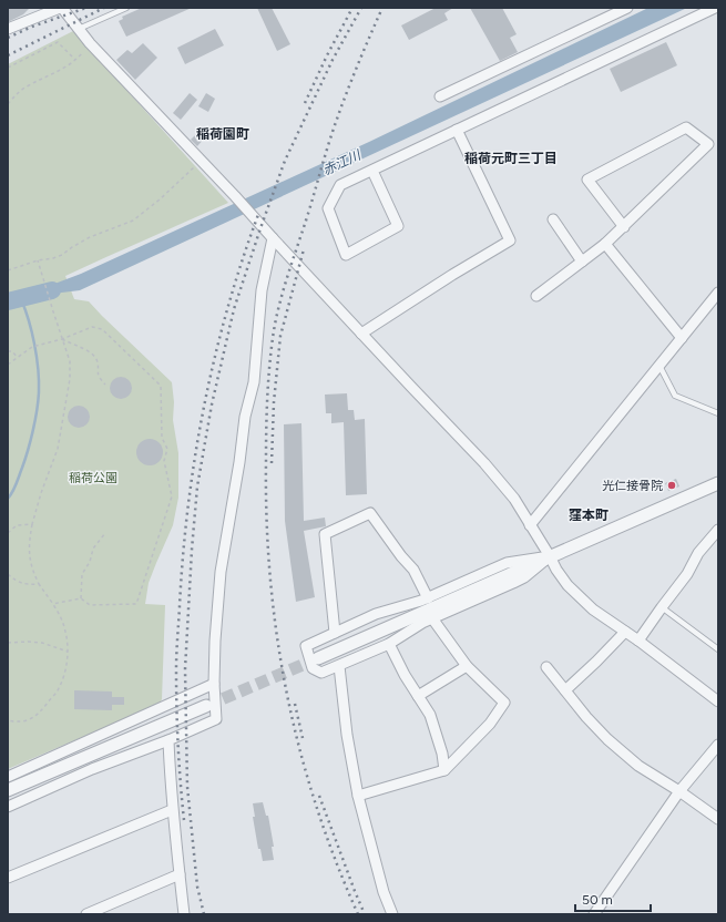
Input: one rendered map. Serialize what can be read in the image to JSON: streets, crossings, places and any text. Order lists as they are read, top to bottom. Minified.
{"districts":["稲荷園町","稲荷元町三丁目","窪本町"],"water":["赤江川"],"parks":["稲荷公園"],"places":["光仁接骨院"],"scale_bar":"50 m"}
